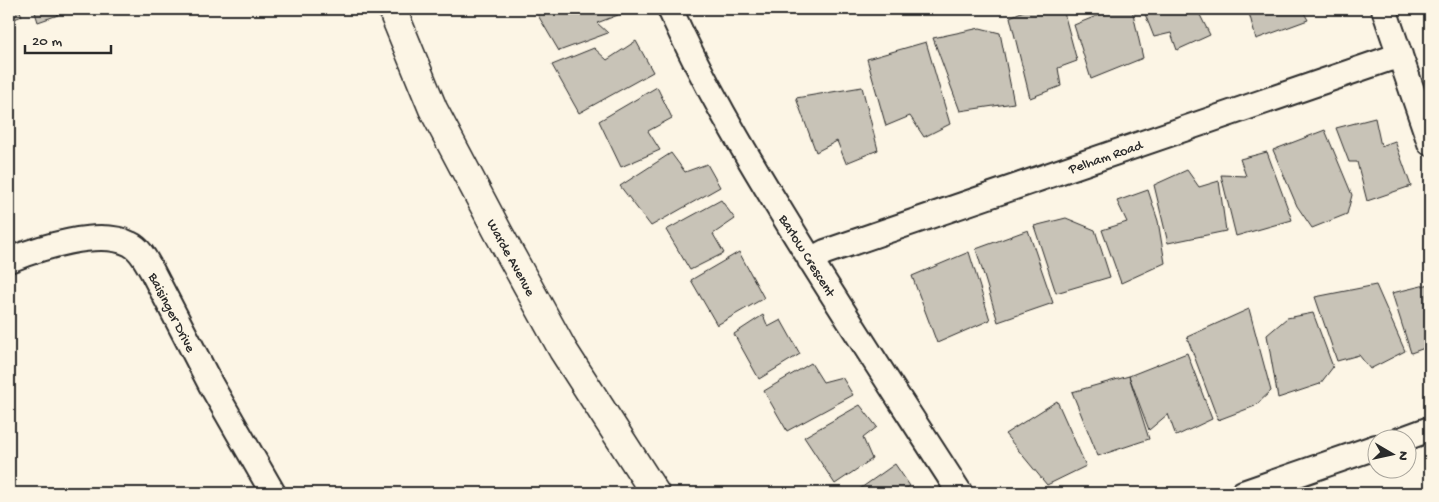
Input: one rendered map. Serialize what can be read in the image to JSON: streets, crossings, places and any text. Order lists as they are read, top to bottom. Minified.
{"streets":{"main road":["Warde Avenue"],"street":["Pelham Road","Barlow Crescent","Baisinger Drive"]},"crossings":[["Pelham Road","Barlow Crescent"]],"scale_bar":"20 m","north":"right"}
